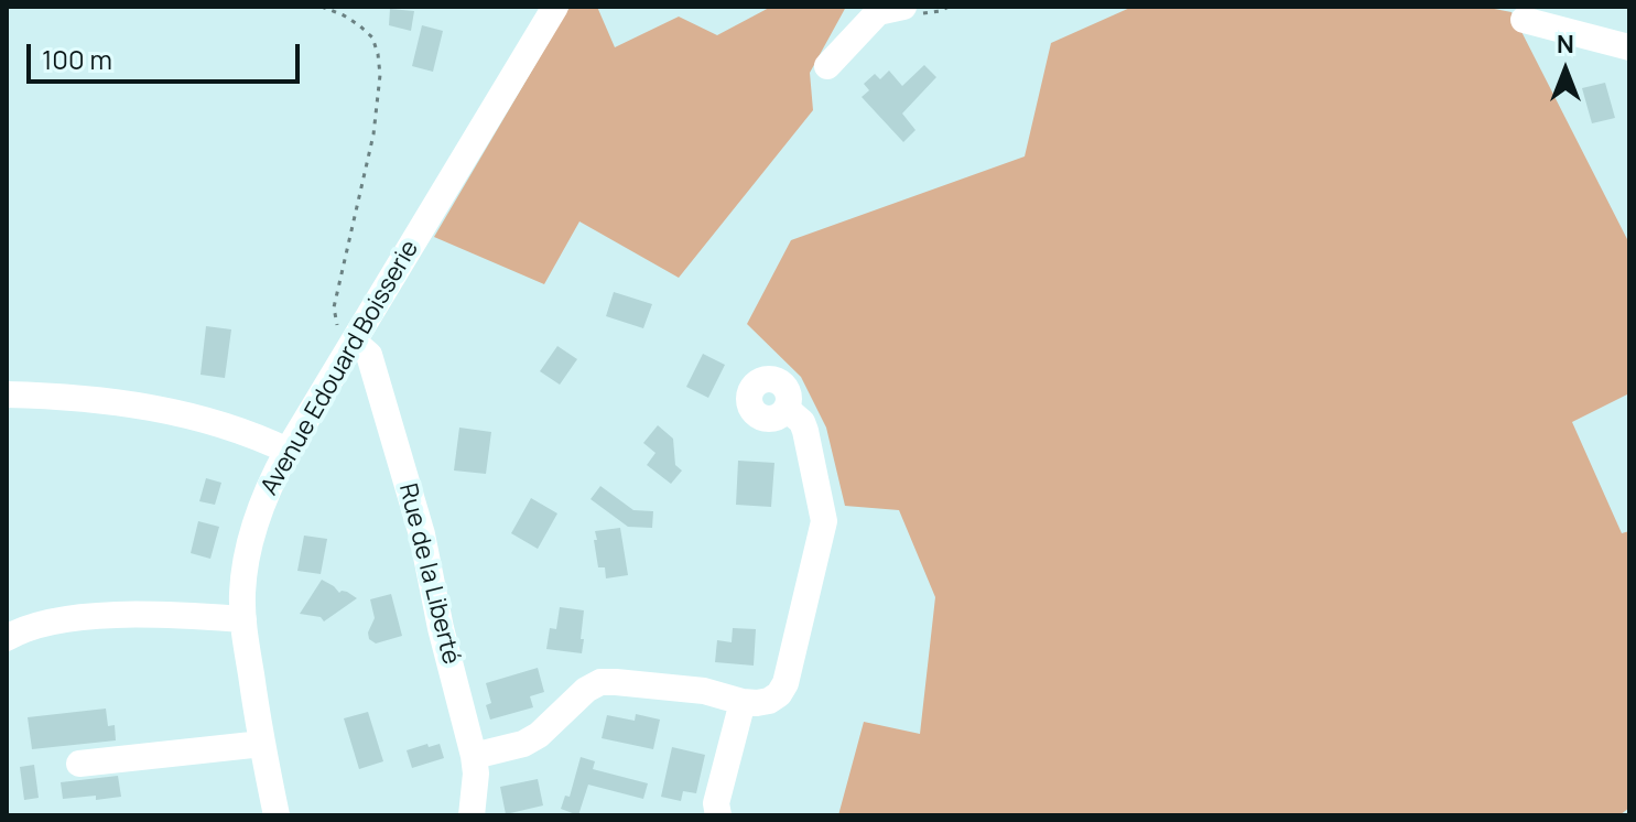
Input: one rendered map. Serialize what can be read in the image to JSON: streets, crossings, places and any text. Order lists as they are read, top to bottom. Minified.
{"streets":{"street":["Avenue Edouard Boisserie","Rue de la Liberté"]},"crossings":[["Avenue Edouard Boisserie","Rue de la Liberté"]],"scale_bar":"100 m","north":"top"}
